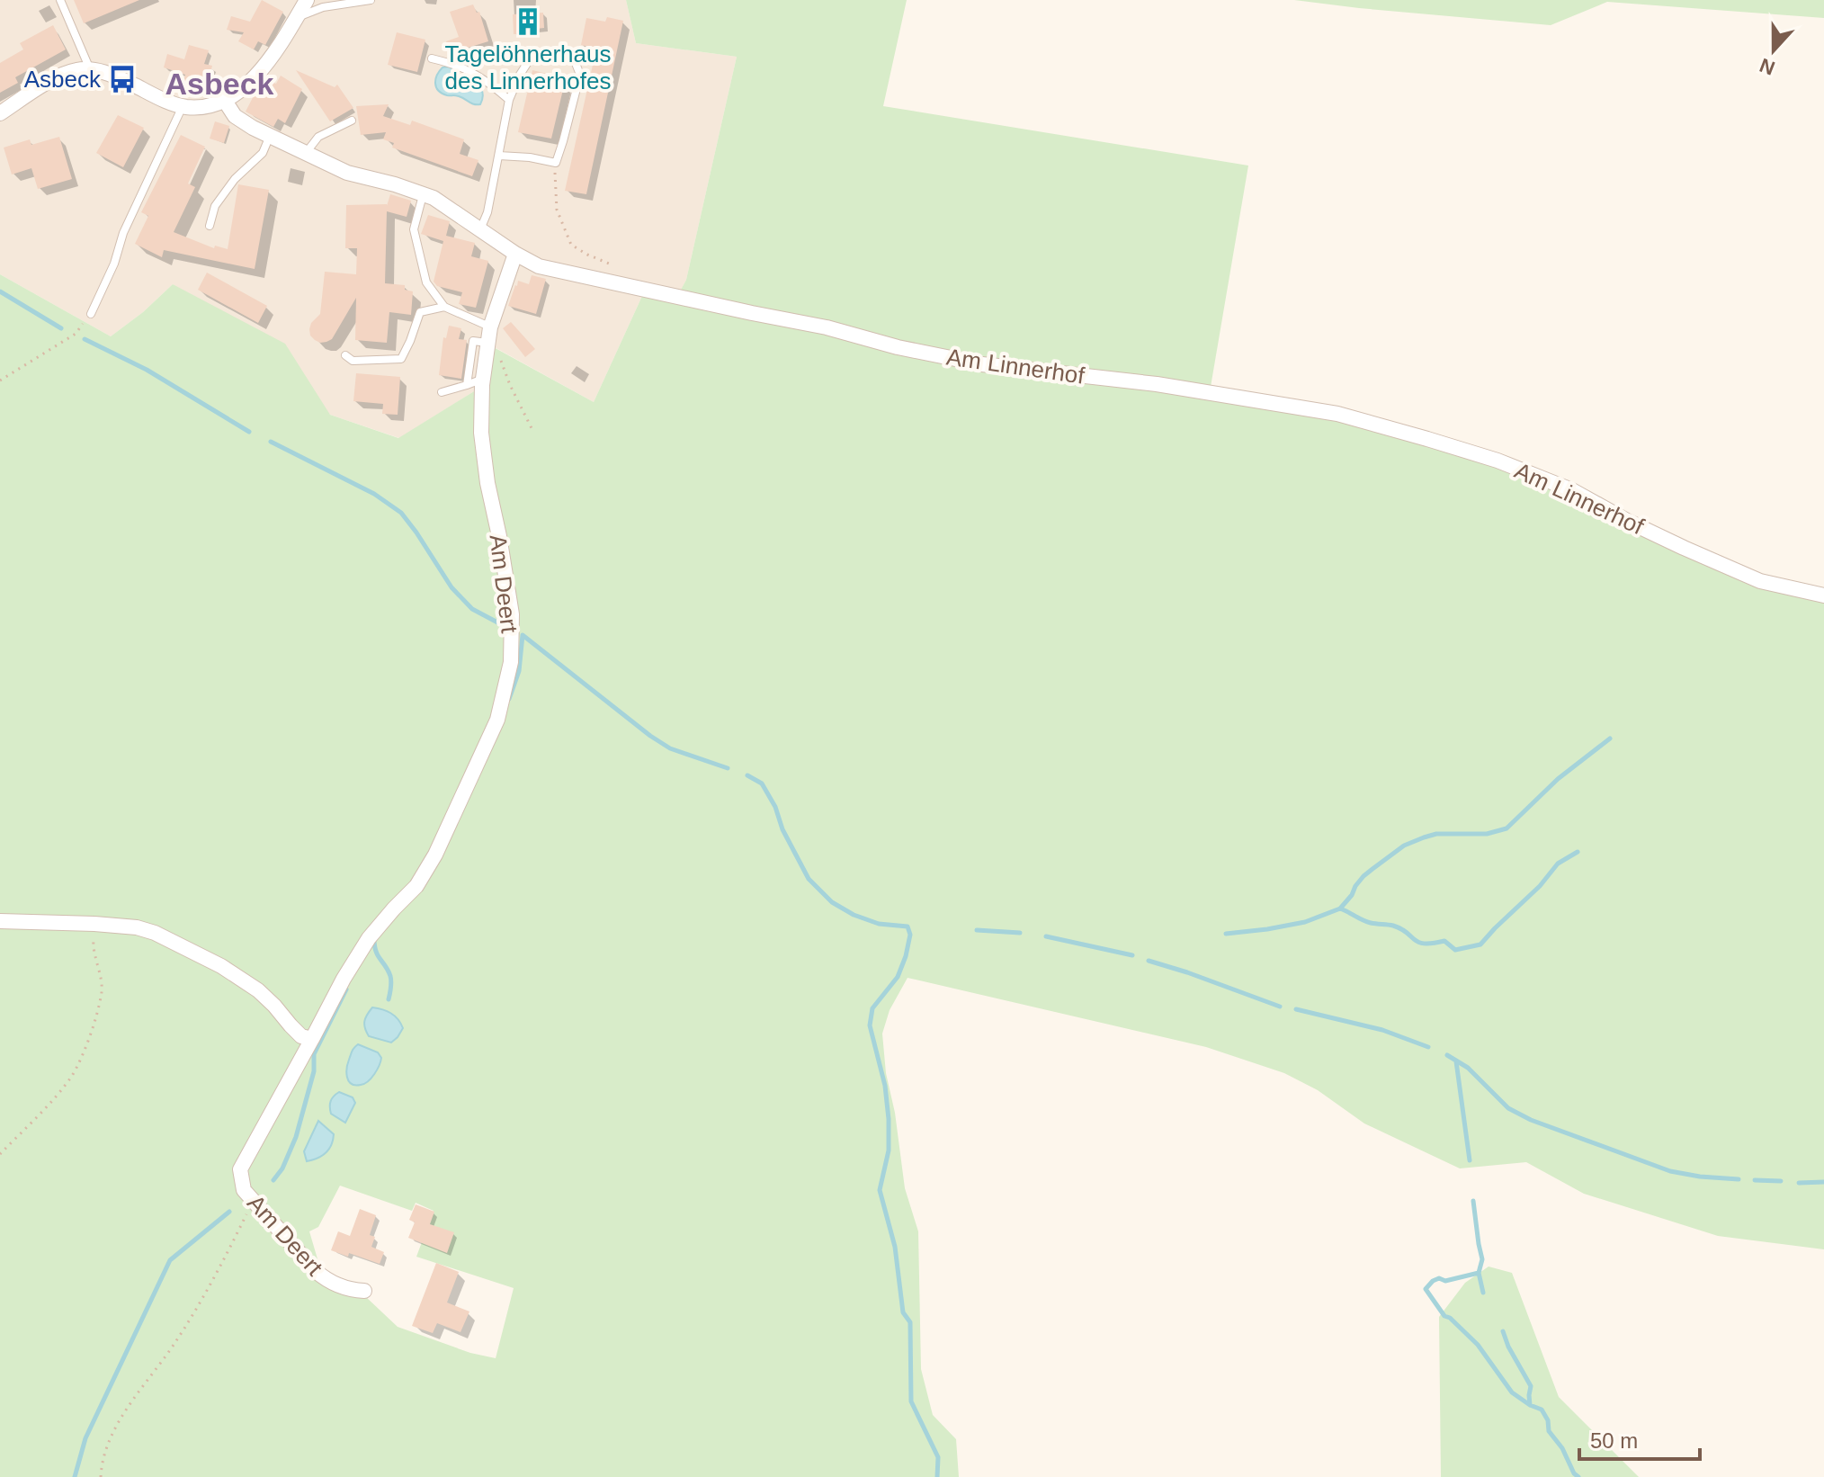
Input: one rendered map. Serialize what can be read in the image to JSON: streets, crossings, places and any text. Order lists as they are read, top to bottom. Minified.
{"streets":{"street":["Am Linnerhof","Am Deert"]},"crossings":[["Am Linnerhof","Am Deert"]],"districts":["Asbeck"],"places":{"building":["Tagelöhnerhaus des Linnerhofes"],"bus stop":["Asbeck"]},"scale_bar":"50 m","north":"bottom"}
